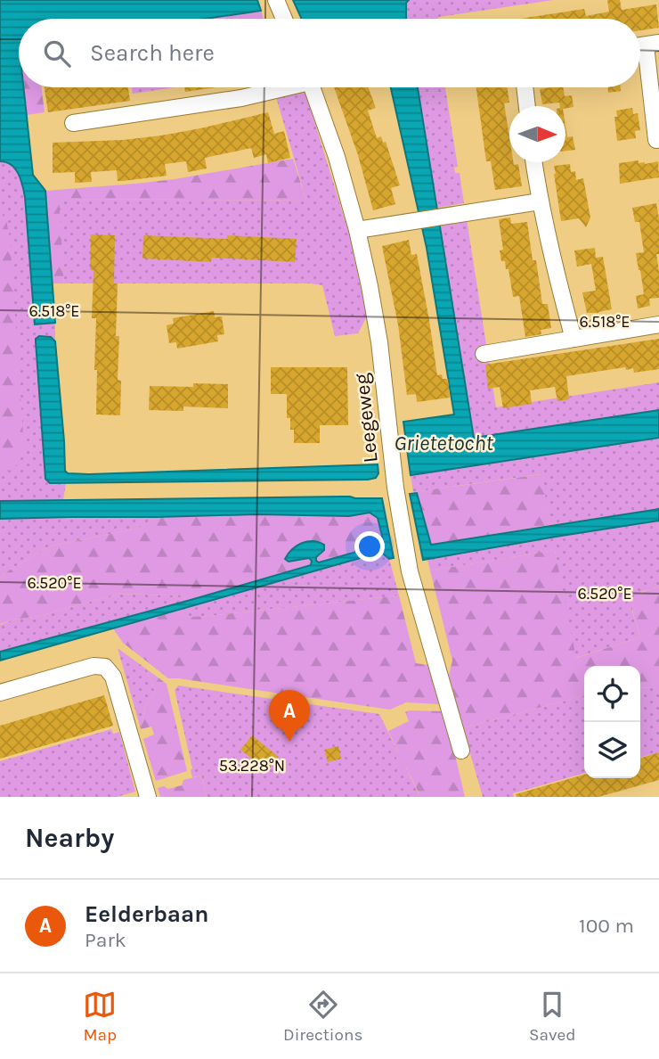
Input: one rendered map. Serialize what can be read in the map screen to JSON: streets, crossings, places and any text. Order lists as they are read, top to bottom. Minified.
{"streets":{"street":["Leegeweg"]},"water":["Grietetocht"],"north":"right","page":{"search":"Search here","pins":"A","heading":"Nearby","list":[{"mark":"A","name":"Eelderbaan","note":"Park","value":"100 m"}],"nav":["Map","Directions","Saved"]},"coordinates":["6.518°E","6.520°E","53.228°N"]}
